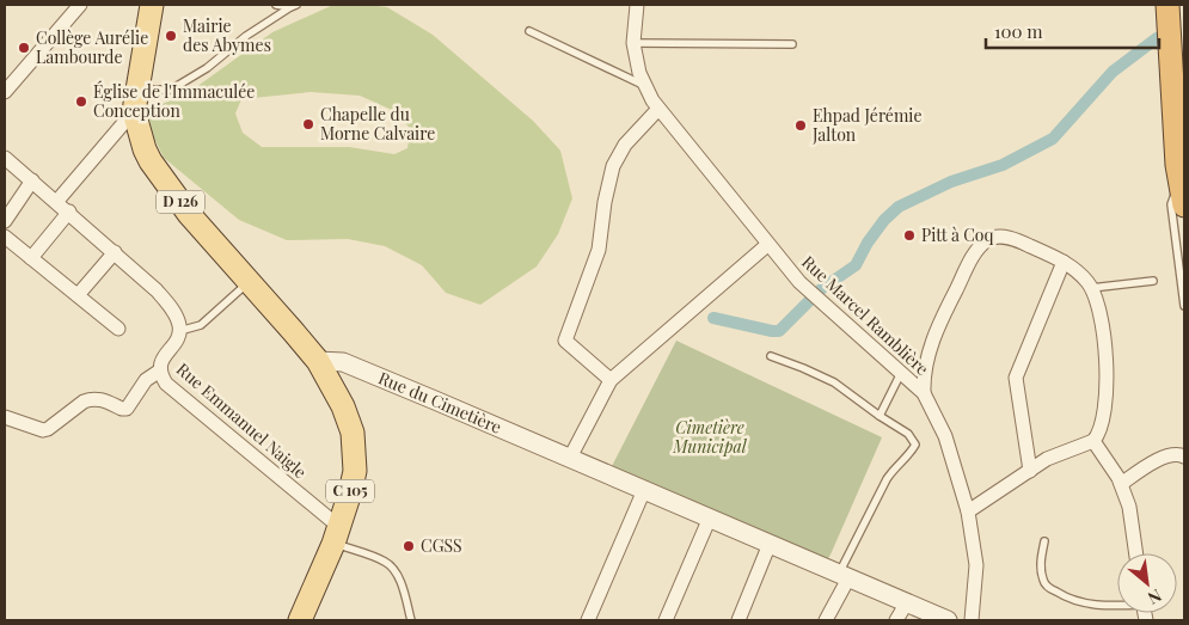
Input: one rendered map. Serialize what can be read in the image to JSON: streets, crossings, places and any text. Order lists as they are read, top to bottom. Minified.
{"streets":{"main road":["D 126","C 105"],"street":["Rue Marcel Ramblière","Rue du Cimetière","Rue Emmanuel Naigle"]},"crossings":[["D 126","Rue du Cimetière"],["D 126","C 105"],["Rue du Cimetière","C 105"],["Rue Emmanuel Naigle","C 105"]],"parks":["Cimetière Municipal"],"places":["Mairie des Abymes","Collège Aurélie Lambourde","Église de l'Immaculée Conception","Chapelle du Morne Calvaire","Ehpad Jérémie Jalton","Pitt à Coq","CGSS"],"scale_bar":"100 m","north":"bottom right"}
